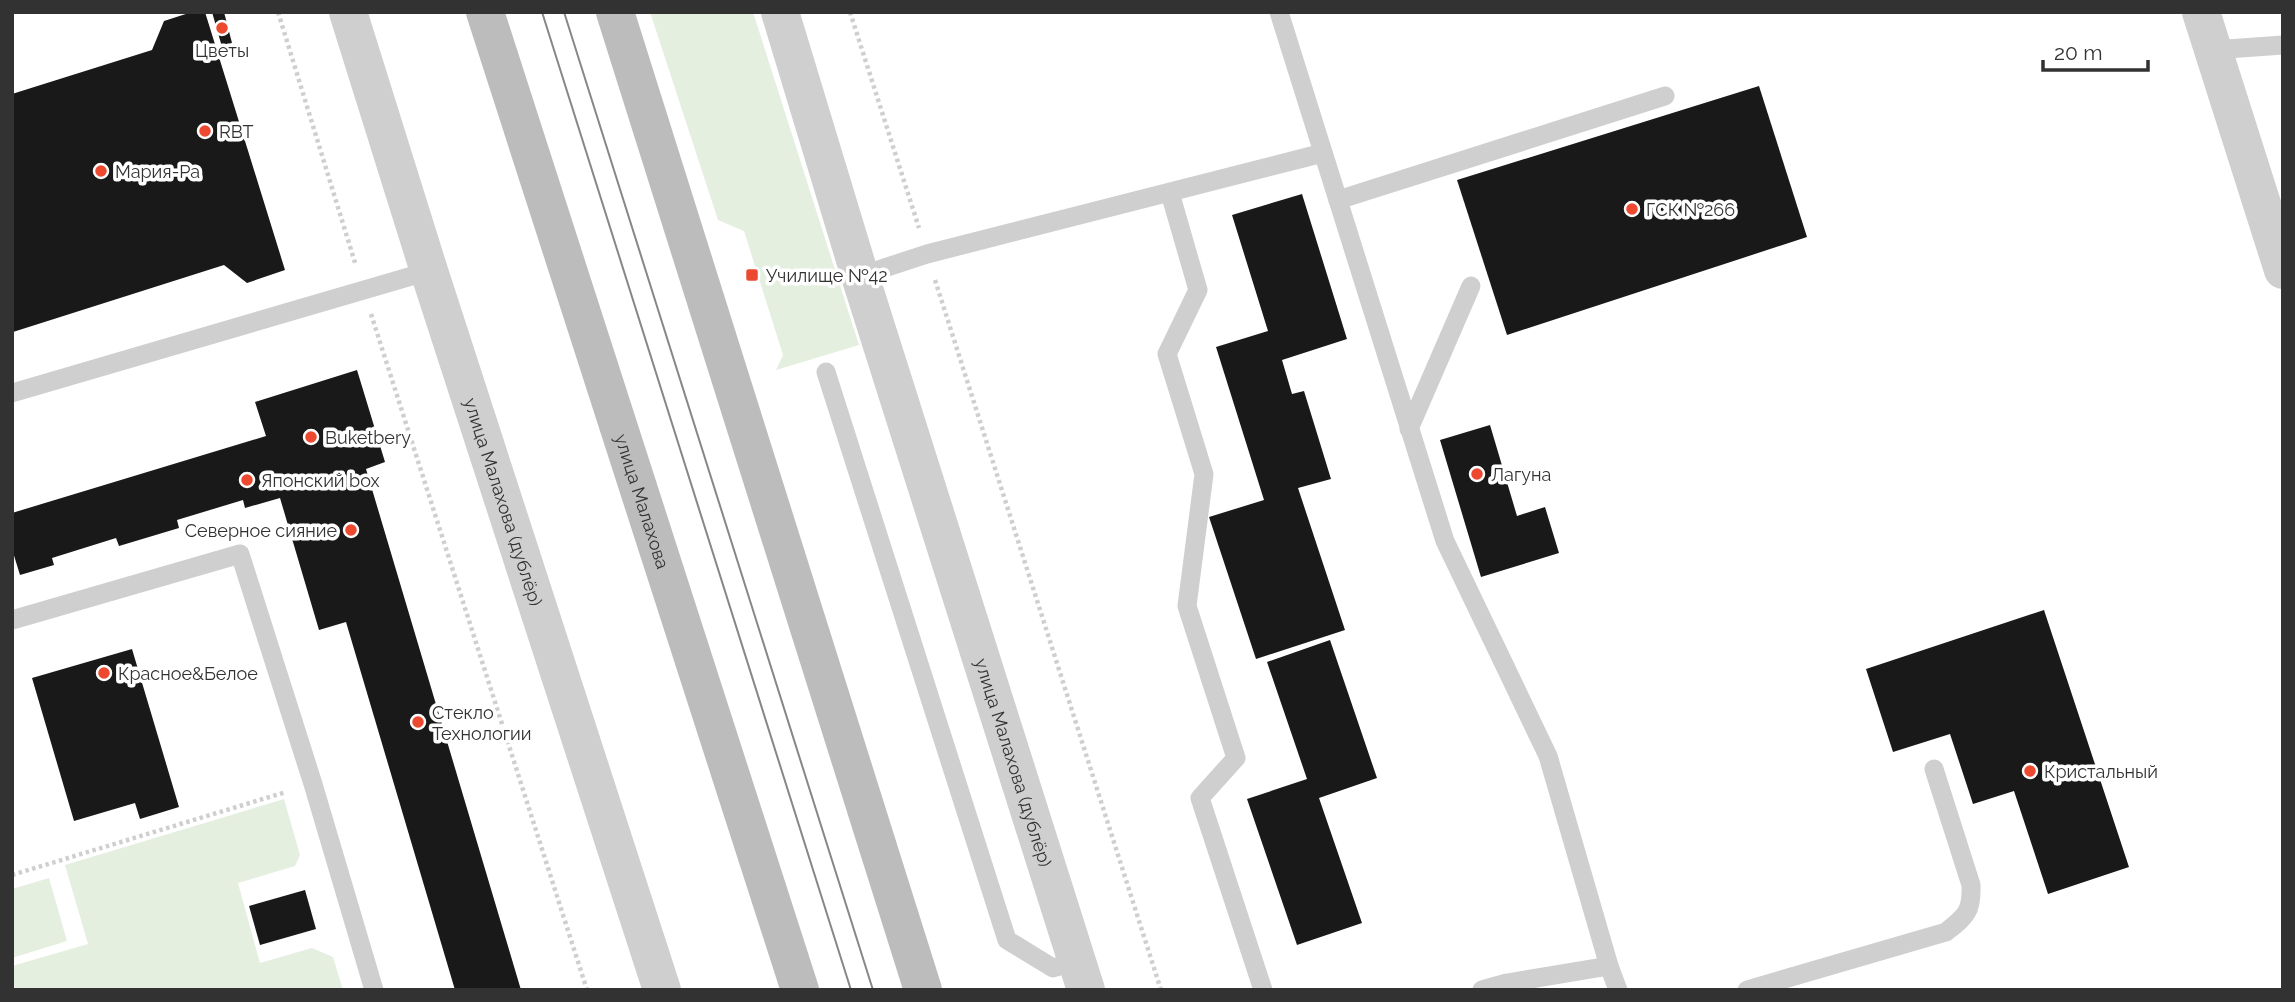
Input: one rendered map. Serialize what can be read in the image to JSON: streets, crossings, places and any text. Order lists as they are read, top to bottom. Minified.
{"streets":{"main road":["улица Малахова"],"street":["улица Малахова (дублёр)"]},"places":{"other":["Цветы","RBT","Мария-Ра","ГСК №266","Buketbery","Лагуна","Японский box","Северное сияние","Красное&Белое","Стекло Технологии","Кристальный"],"transit":["Училище №42"]},"scale_bar":"20 m"}
